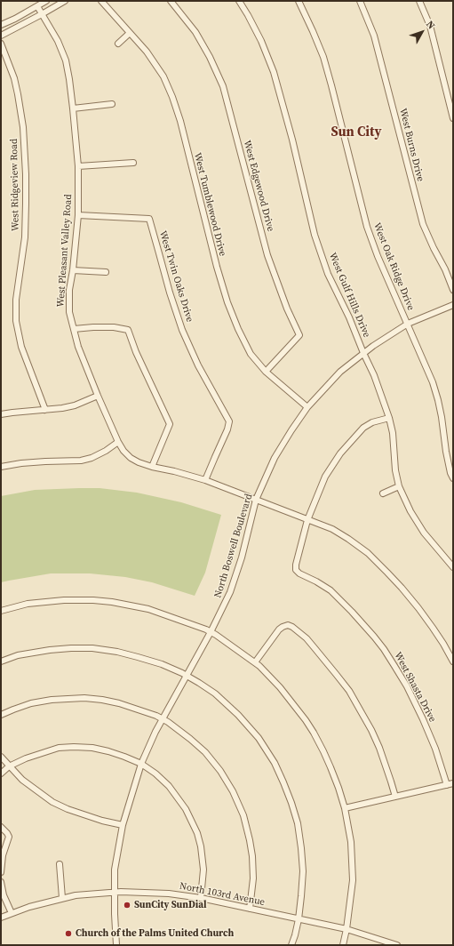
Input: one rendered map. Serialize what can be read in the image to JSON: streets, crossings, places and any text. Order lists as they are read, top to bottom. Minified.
{"streets":{"street":["West Burns Drive","West Ridgeview Road","West Edgewood Drive","West Tumblewood Drive","West Pleasant Valley Road","West Oak Ridge Drive","West Twin Oaks Drive","West Gulf Hills Drive","North Boswell Boulevard","West Shasta Drive","North 103rd Avenue"]},"crossings":[["West Edgewood Drive","West Tumblewood Drive"],["West Tumblewood Drive","North Boswell Boulevard"],["West Pleasant Valley Road","West Twin Oaks Drive"],["West Pleasant Valley Road","North Boswell Boulevard"],["West Pleasant Valley Road","West Shasta Drive"],["West Oak Ridge Drive","North Boswell Boulevard"],["West Gulf Hills Drive","North Boswell Boulevard"],["West Gulf Hills Drive","West Shasta Drive"],["North Boswell Boulevard","North 103rd Avenue"]],"districts":["Sun City"],"places":["SunCity SunDial","Church of the Palms United Church"],"north":"top right"}
